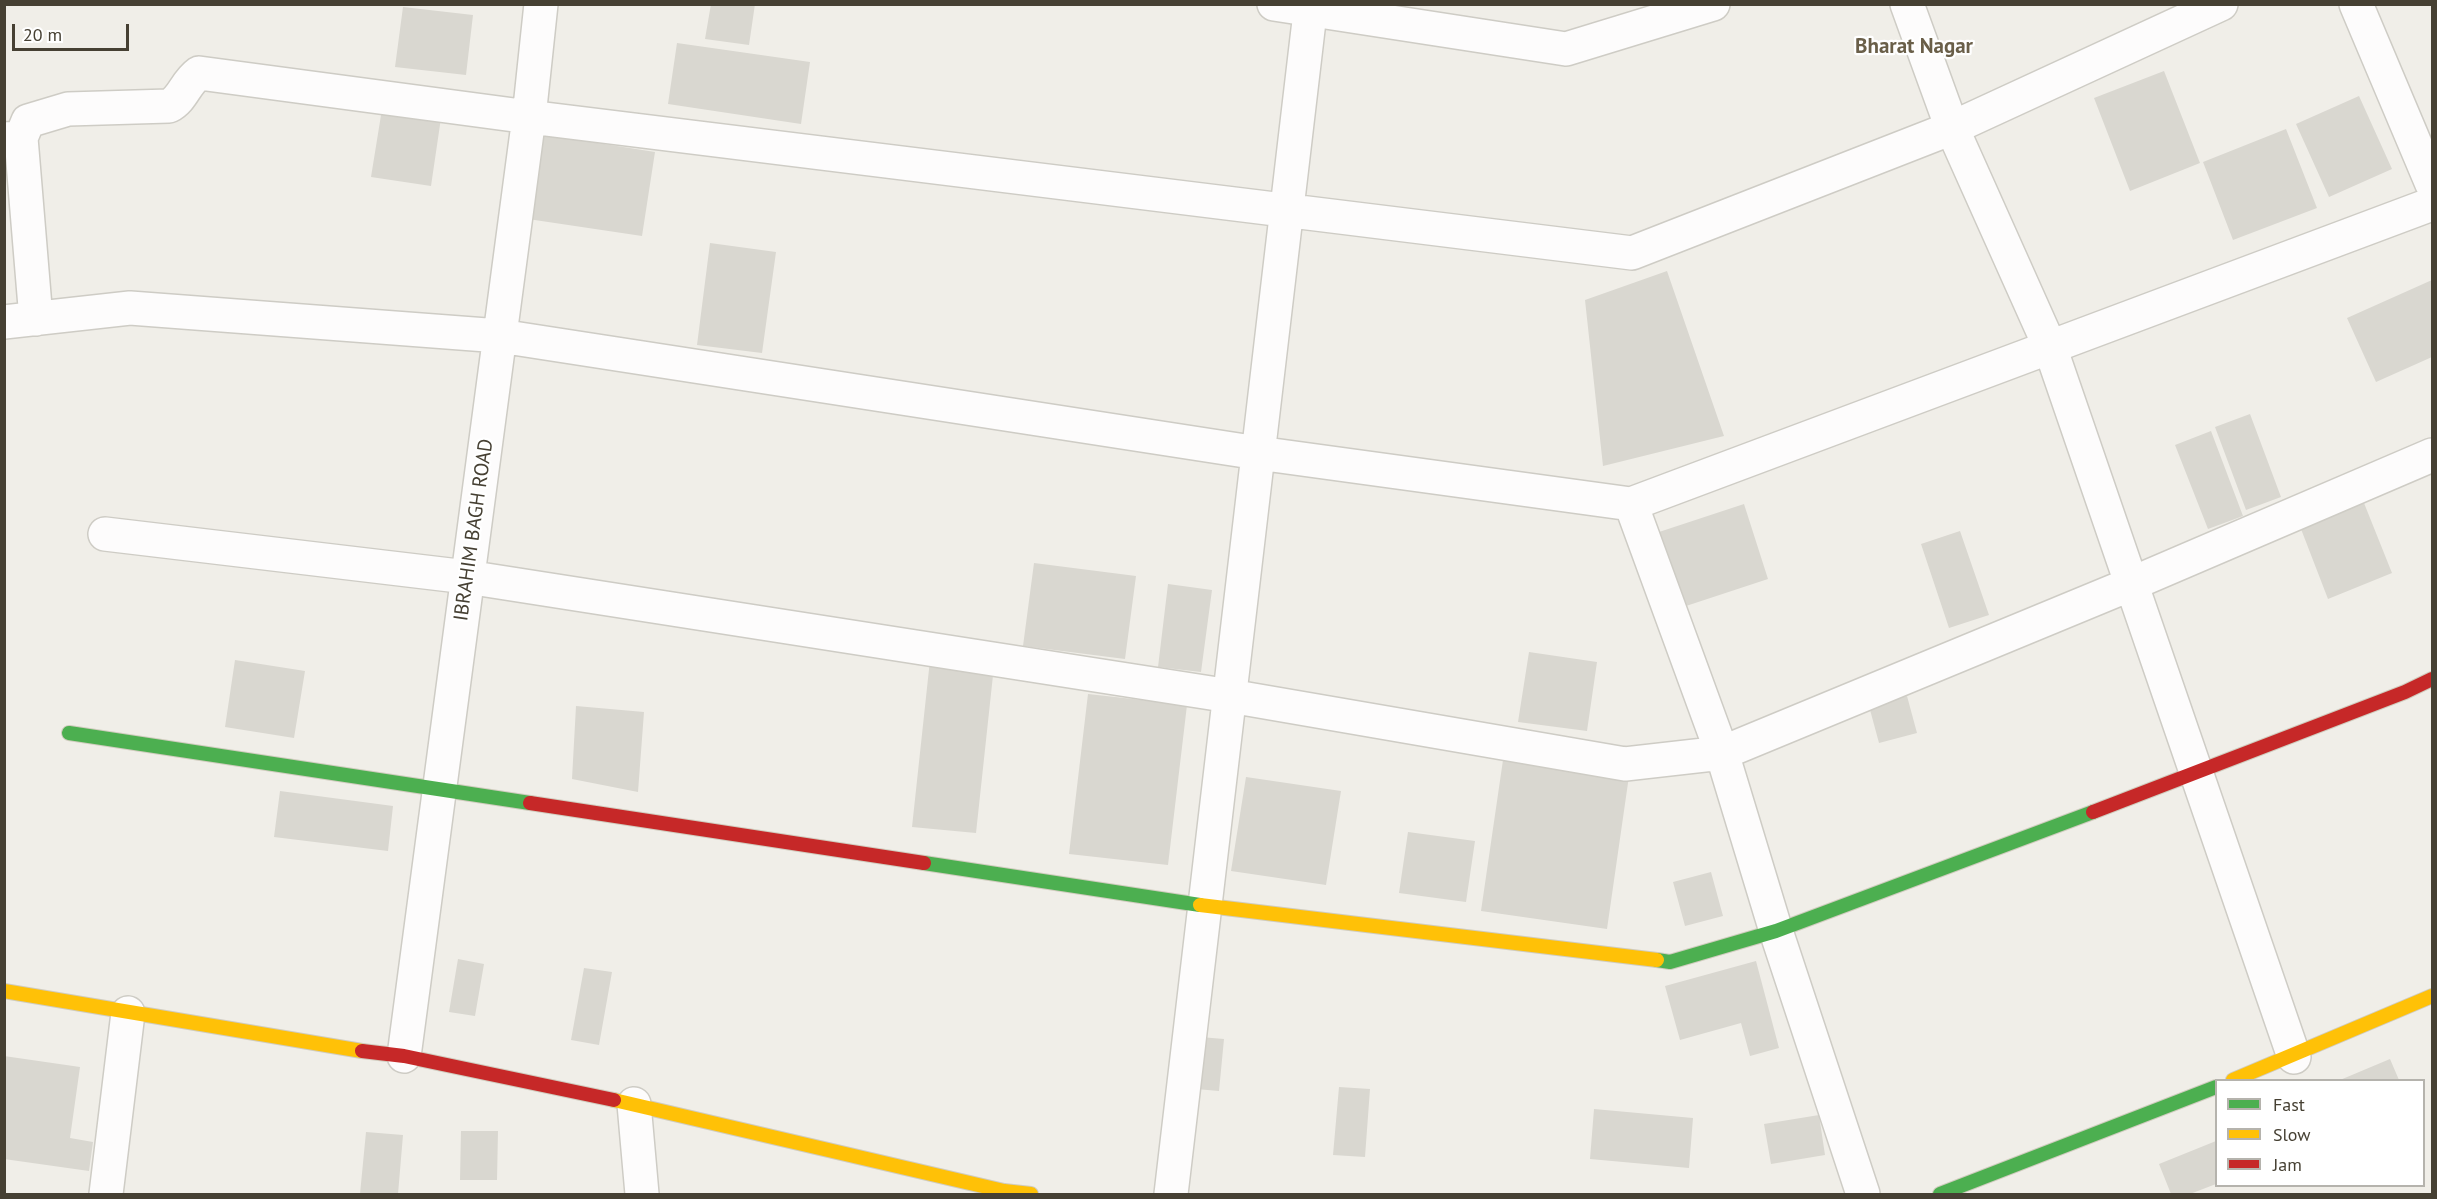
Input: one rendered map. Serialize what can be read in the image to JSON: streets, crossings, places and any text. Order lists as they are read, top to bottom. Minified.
{"streets":{"street":["IBRAHIM BAGH ROAD"]},"districts":["Bharat Nagar"],"legend":["Fast","Slow","Jam"],"scale_bar":"20 m"}
